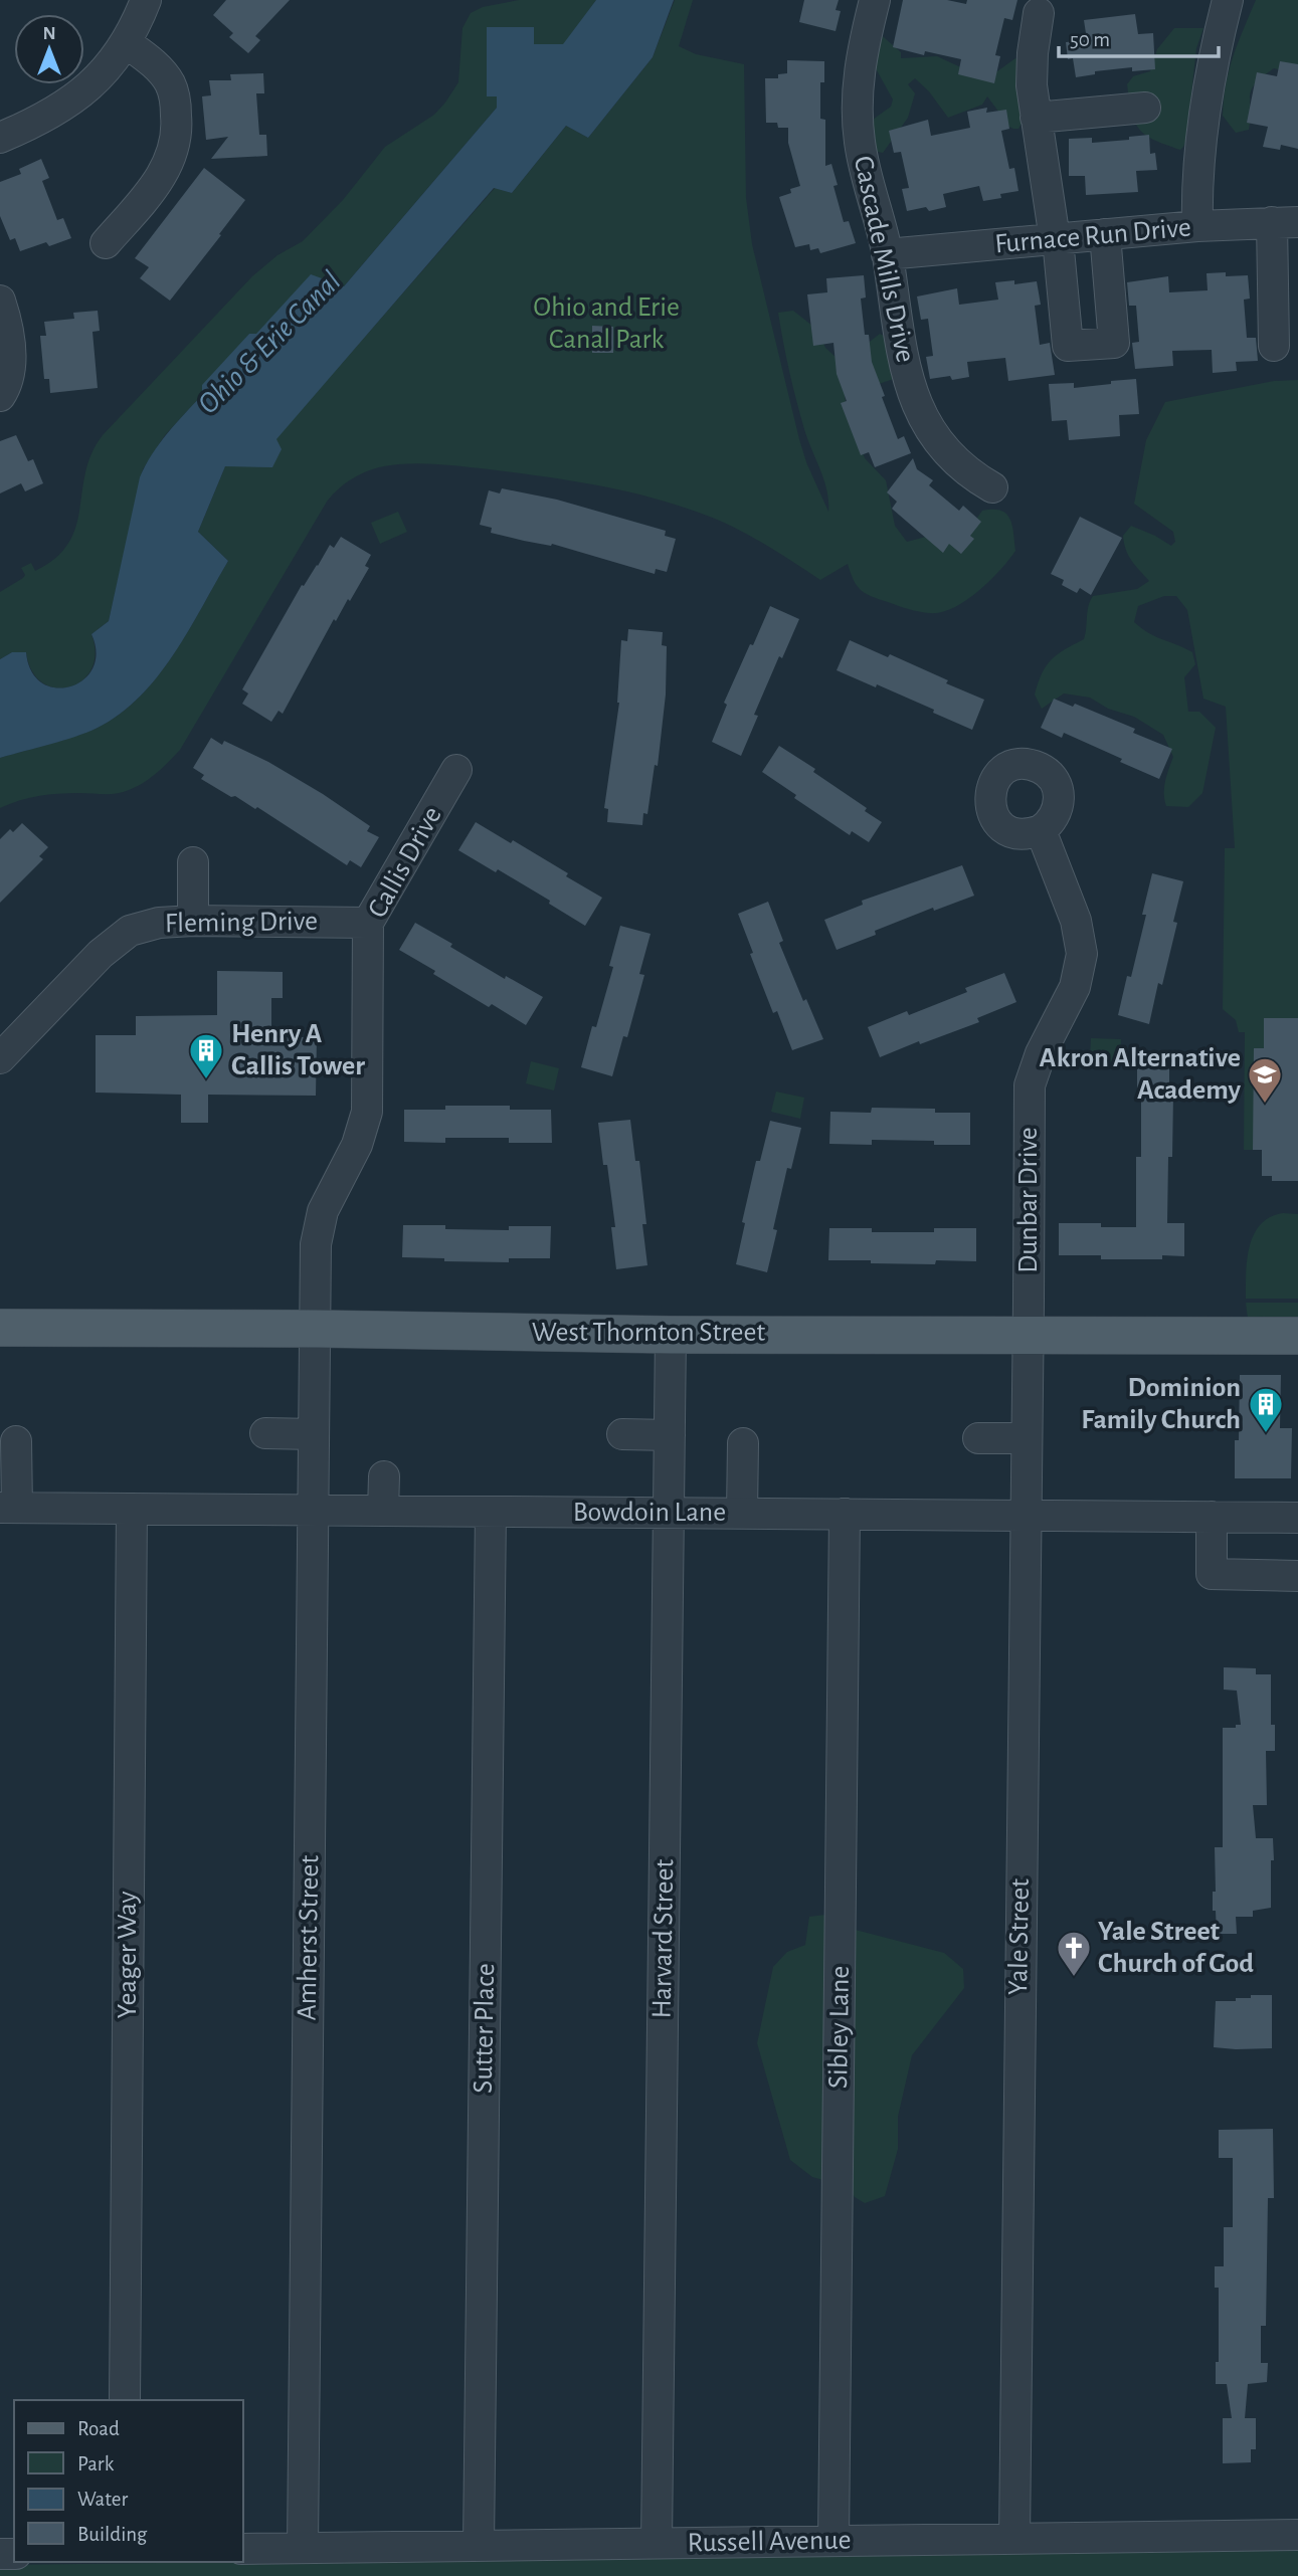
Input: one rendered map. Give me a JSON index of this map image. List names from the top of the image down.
{
  "streets": {
    "main road": ["West Thornton Street"],
    "street": [
      "Furnace Run Drive",
      "Cascade Mills Drive",
      "Callis Drive",
      "Fleming Drive",
      "Dunbar Drive",
      "Bowdoin Lane",
      "Yale Street",
      "Amherst Street",
      "Harvard Street",
      "Yeager Way",
      "Sibley Lane",
      "Sutter Place",
      "Russell Avenue"
    ]
  },
  "crossings": [
    ["Furnace Run Drive", "Cascade Mills Drive"],
    ["Callis Drive", "Fleming Drive"],
    ["Callis Drive", "West Thornton Street"],
    ["Callis Drive", "Amherst Street"],
    ["Dunbar Drive", "West Thornton Street"],
    ["Dunbar Drive", "Yale Street"],
    ["West Thornton Street", "Yale Street"],
    ["West Thornton Street", "Amherst Street"],
    ["West Thornton Street", "Harvard Street"],
    ["Bowdoin Lane", "Yale Street"],
    ["Bowdoin Lane", "Amherst Street"],
    ["Bowdoin Lane", "Harvard Street"],
    ["Bowdoin Lane", "Yeager Way"],
    ["Bowdoin Lane", "Sibley Lane"],
    ["Bowdoin Lane", "Sutter Place"],
    ["Yale Street", "Russell Avenue"],
    ["Amherst Street", "Russell Avenue"],
    ["Harvard Street", "Russell Avenue"],
    ["Sibley Lane", "Russell Avenue"],
    ["Sutter Place", "Russell Avenue"]
  ],
  "water": ["Ohio & Erie Canal"],
  "parks": ["Ohio and Erie Canal Park"],
  "places": {
    "building": ["Henry A Callis Tower", "Dominion Family Church"],
    "school or university": ["Akron Alternative Academy"],
    "church": ["Yale Street Church of God"]
  },
  "legend": [
    "Road",
    "Park",
    "Water",
    "Building"
  ],
  "scale_bar": "50 m",
  "north": "top"
}
